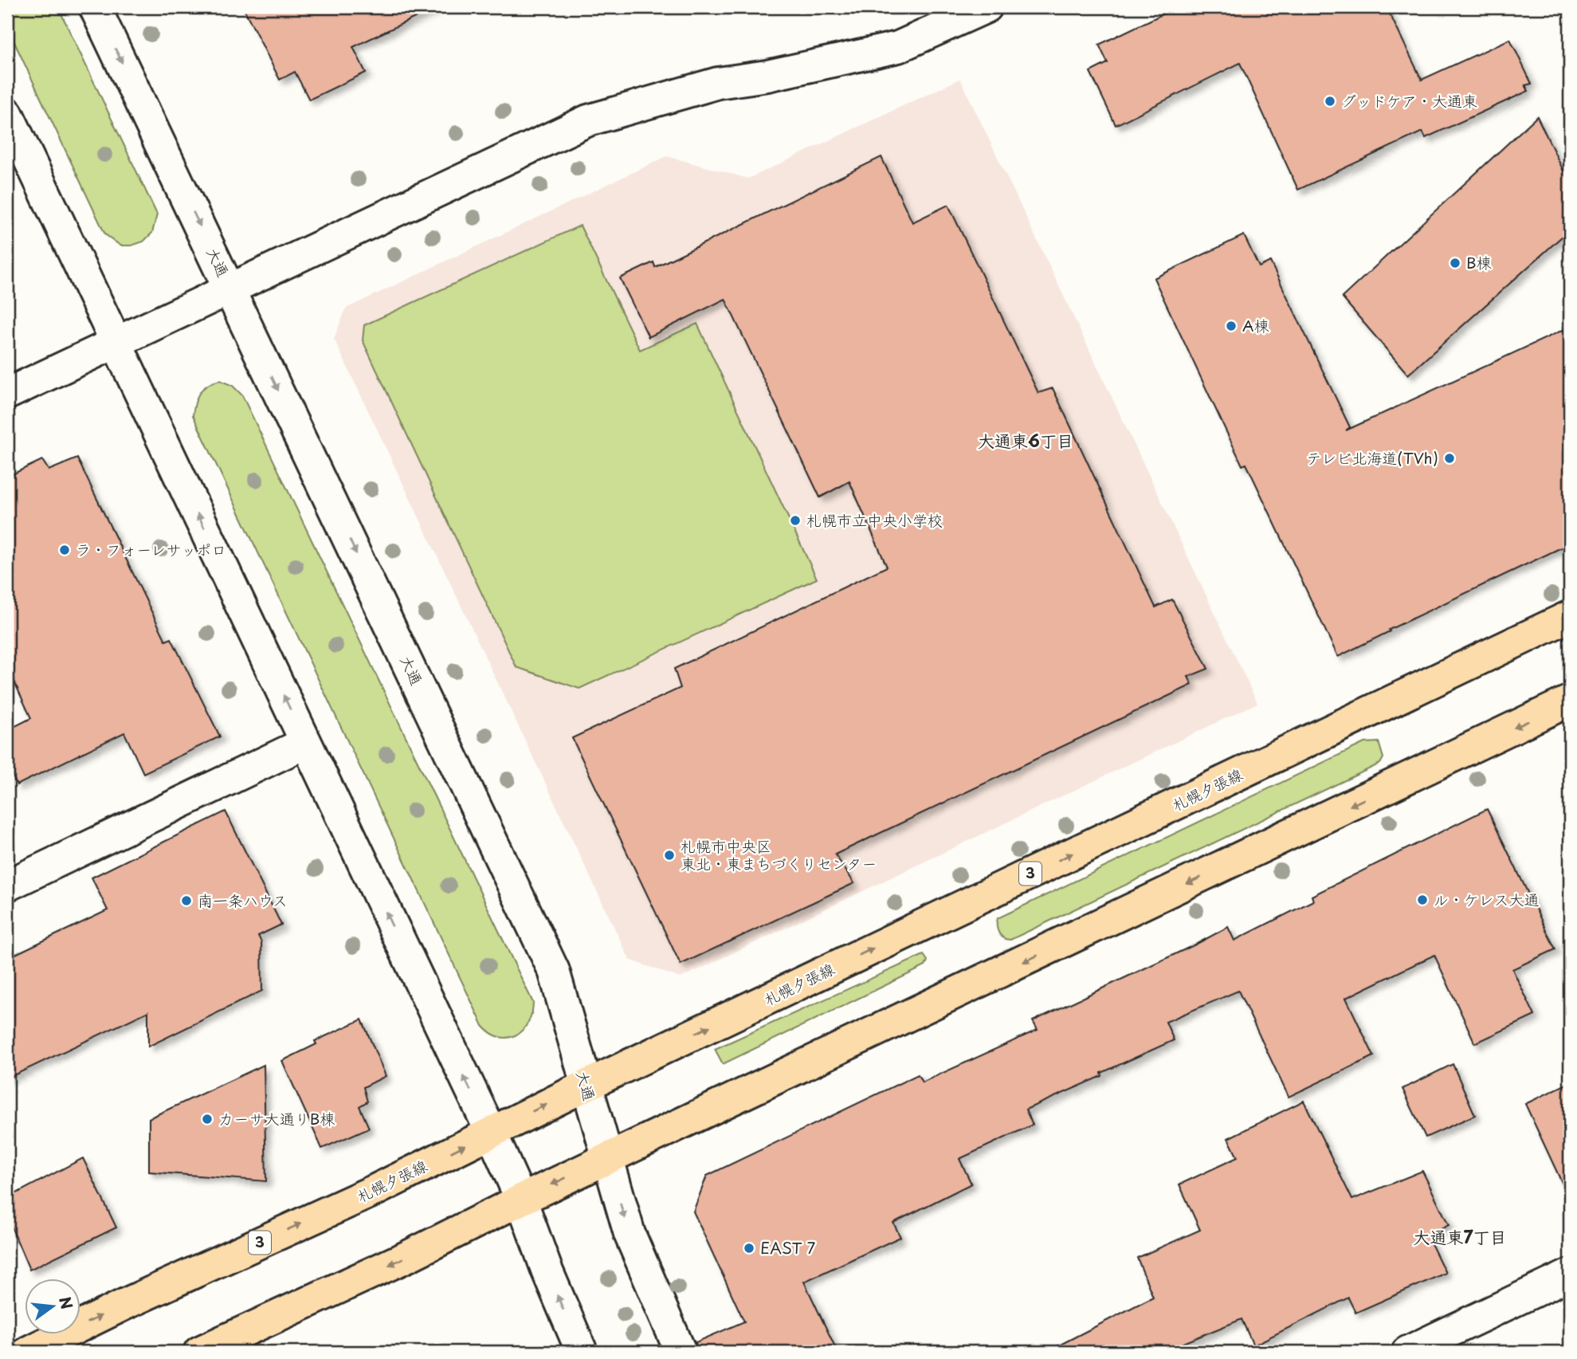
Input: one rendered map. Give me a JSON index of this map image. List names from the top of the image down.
{
  "streets": {
    "main road": ["札幌夕張線", "3"],
    "street": ["大通"]
  },
  "crossings": [
    ["大通", "札幌夕張線"]
  ],
  "districts": ["大通東6丁目", "大通東7丁目"],
  "places": [
    "グッドケア・大通東",
    "B棟",
    "A棟",
    "テレビ北海道(TVh)",
    "札幌市立中央小学校",
    "ラ・フォーレサッポロ",
    "札幌市中央区 東北・東まちづくりセンター",
    "ル・ケレス大通",
    "南一条ハウス",
    "カーサ大通りB棟",
    "EAST 7"
  ],
  "north": "right"
}
